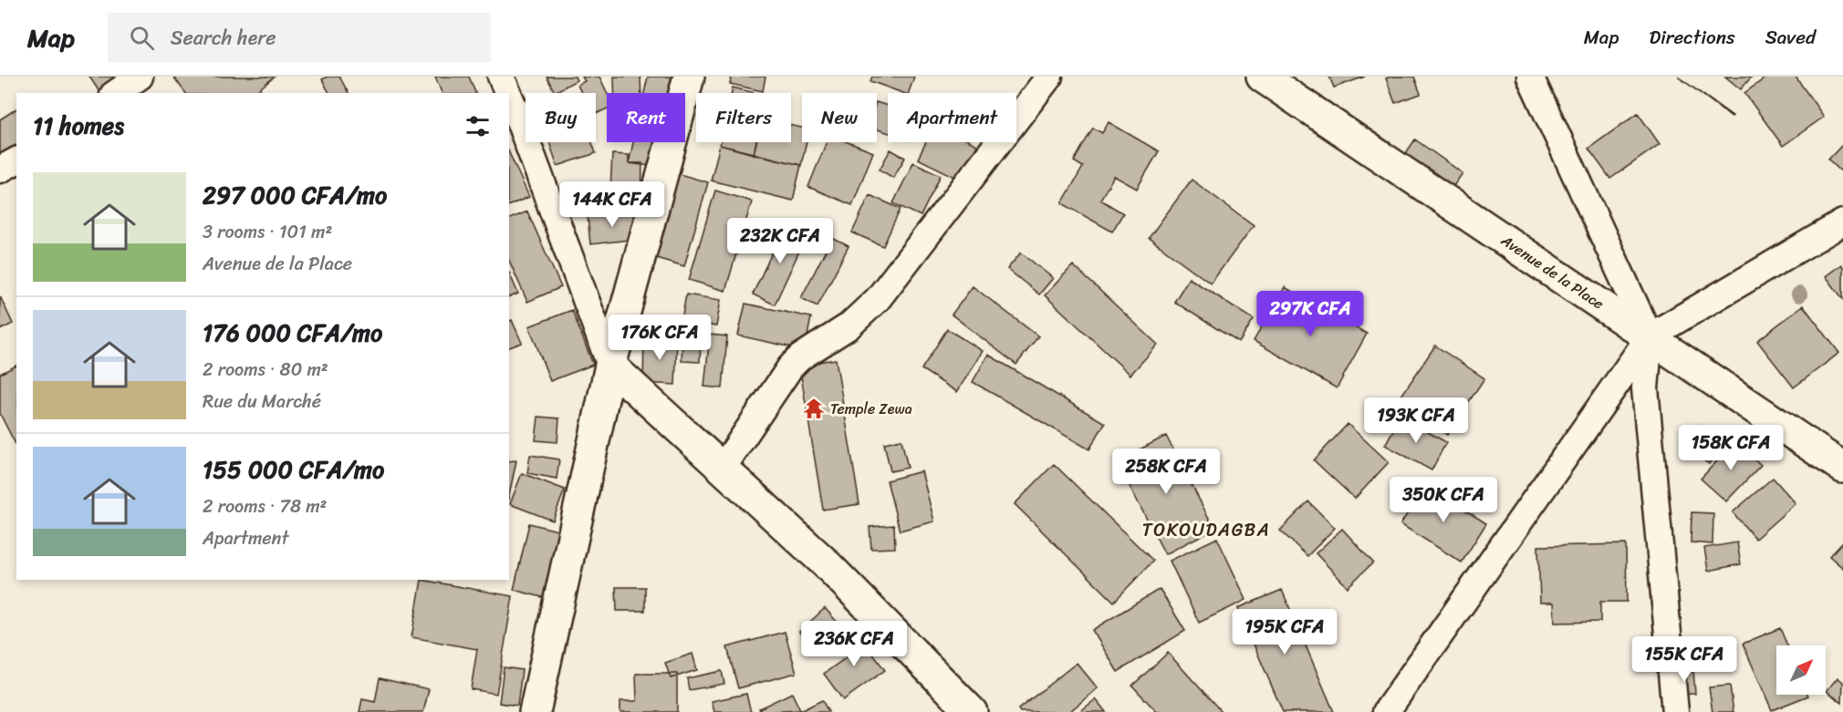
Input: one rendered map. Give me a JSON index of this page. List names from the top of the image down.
{
  "streets": {
    "street": ["Avenue de la Place"]
  },
  "districts": ["TOKOUDAGBA"],
  "places": {
    "temple": ["Temple Zewa"]
  },
  "north": "top right",
  "page": {
    "header": "Map",
    "search": "Search here",
    "nav": ["Map", "Directions", "Saved"],
    "chip": [
      "Buy",
      "Rent",
      "Filters",
      "New",
      "Apartment"
    ],
    "heading": "11 homes",
    "list": [
      {
        "name": "297 000 CFA/mo",
        "note": "3 rooms · 101 m² · Avenue de la Place"
      },
      {
        "name": "176 000 CFA/mo",
        "note": "2 rooms · 80 m² · Rue du Marché"
      },
      {
        "name": "155 000 CFA/mo",
        "note": "2 rooms · 78 m² · Apartment"
      }
    ],
    "price": [
      "144K CFA",
      "232K CFA",
      "297K CFA",
      "176K CFA",
      "193K CFA",
      "158K CFA",
      "258K CFA",
      "350K CFA",
      "195K CFA",
      "236K CFA",
      "155K CFA"
    ]
  }
}
